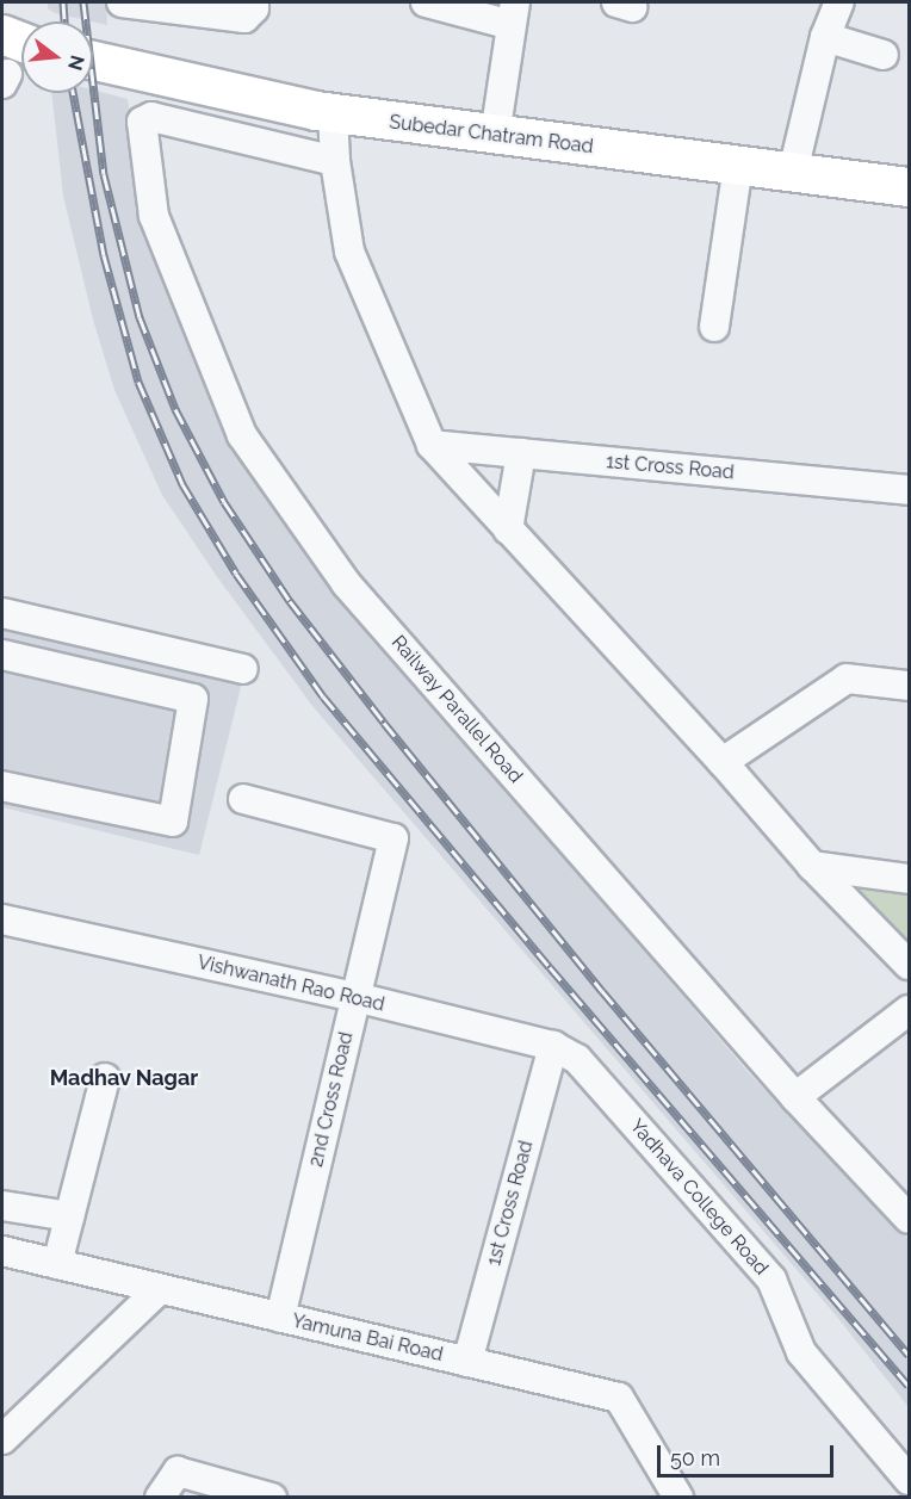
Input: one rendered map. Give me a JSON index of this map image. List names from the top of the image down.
{
  "streets": {
    "main road": ["Subedar Chatram Road"],
    "street": [
      "1st Cross Road",
      "Railway Parallel Road",
      "Vishwanath Rao Road",
      "2nd Cross Road",
      "Yadhava College Road",
      "Yamuna Bai Road"
    ]
  },
  "crossings": [
    ["1st Cross Road", "Vishwanath Rao Road"],
    ["1st Cross Road", "Yadhava College Road"],
    ["1st Cross Road", "Yamuna Bai Road"],
    ["Vishwanath Rao Road", "2nd Cross Road"],
    ["Vishwanath Rao Road", "Yadhava College Road"],
    ["2nd Cross Road", "Yamuna Bai Road"]
  ],
  "districts": ["Madhav Nagar"],
  "scale_bar": "50 m",
  "north": "right"
}
